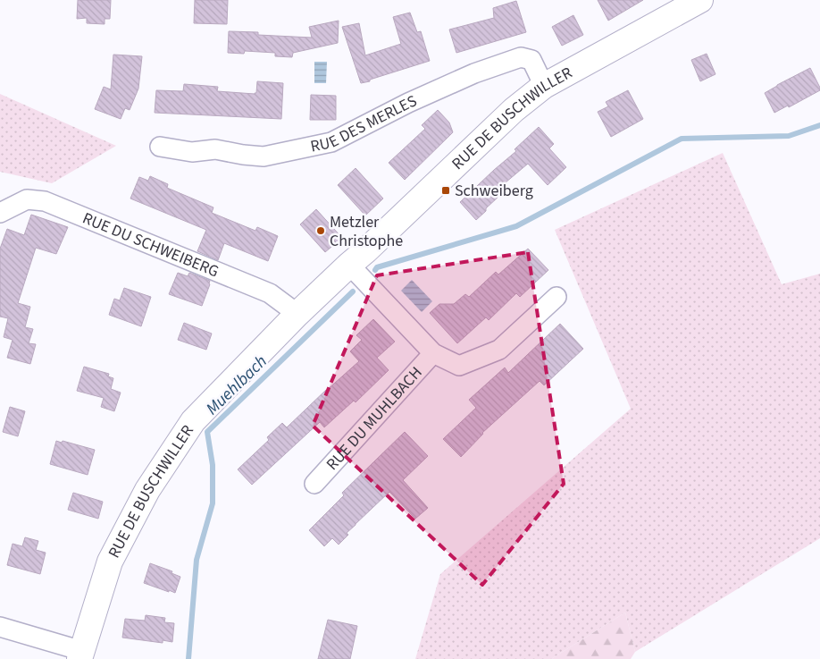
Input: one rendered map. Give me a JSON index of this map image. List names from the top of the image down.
{
  "streets": {
    "street": [
      "RUE DE BUSCHWILLER",
      "RUE DES MERLES",
      "RUE DU SCHWEIBERG",
      "RUE DU MUHLBACH"
    ]
  },
  "crossings": [
    ["RUE DE BUSCHWILLER", "RUE DES MERLES"],
    ["RUE DE BUSCHWILLER", "RUE DU SCHWEIBERG"],
    ["RUE DE BUSCHWILLER", "RUE DU MUHLBACH"]
  ],
  "water": ["Muehlbach"],
  "places": {
    "transit": ["Schweiberg"],
    "other": ["Metzler Christophe"]
  }
}
